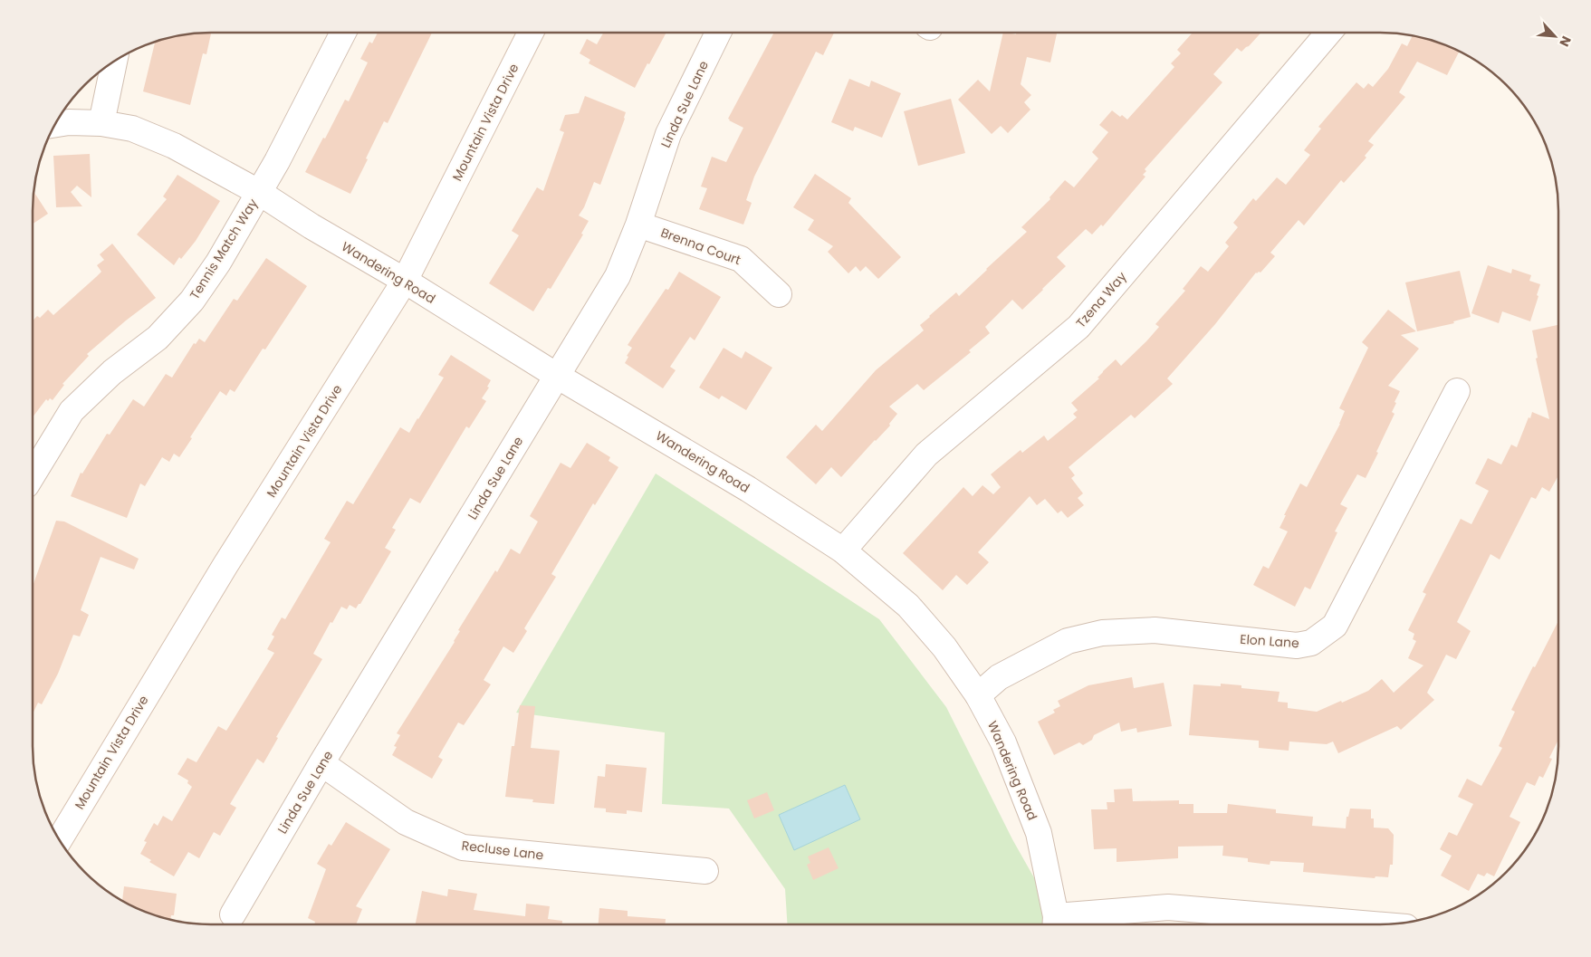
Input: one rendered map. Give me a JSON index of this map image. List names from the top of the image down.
{
  "streets": {
    "street": [
      "Linda Sue Lane",
      "Mountain Vista Drive",
      "Brenna Court",
      "Tennis Match Way",
      "Wandering Road",
      "Tzena Way",
      "Elon Lane",
      "Recluse Lane"
    ]
  },
  "crossings": [
    ["Linda Sue Lane", "Brenna Court"],
    ["Linda Sue Lane", "Wandering Road"],
    ["Linda Sue Lane", "Recluse Lane"],
    ["Mountain Vista Drive", "Wandering Road"],
    ["Tennis Match Way", "Wandering Road"],
    ["Wandering Road", "Tzena Way"],
    ["Wandering Road", "Elon Lane"]
  ],
  "north": "bottom right"
}
